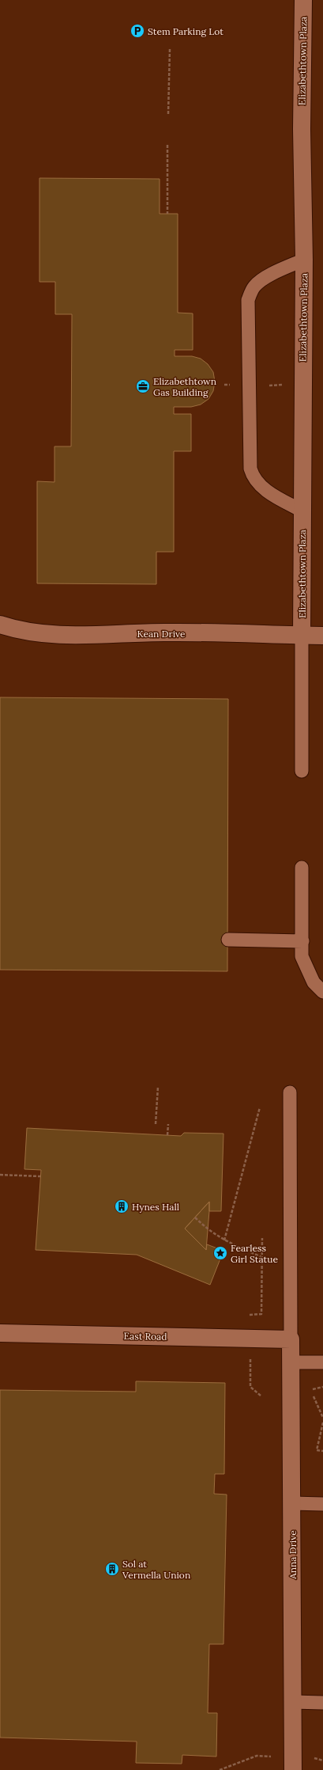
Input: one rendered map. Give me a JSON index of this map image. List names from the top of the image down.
{
  "streets": {
    "street": [
      "Elizabethtown Plaza",
      "Kean Drive",
      "East Road",
      "Anna Drive"
    ]
  },
  "crossings": [
    ["Elizabethtown Plaza", "Kean Drive"],
    ["East Road", "Anna Drive"]
  ],
  "places": {
    "parking": ["Stem Parking Lot"],
    "office": ["Elizabethtown Gas Building"],
    "building": ["Hynes Hall", "Sol at Vermella Union"],
    "place": ["Fearless Girl Statue"]
  }
}
